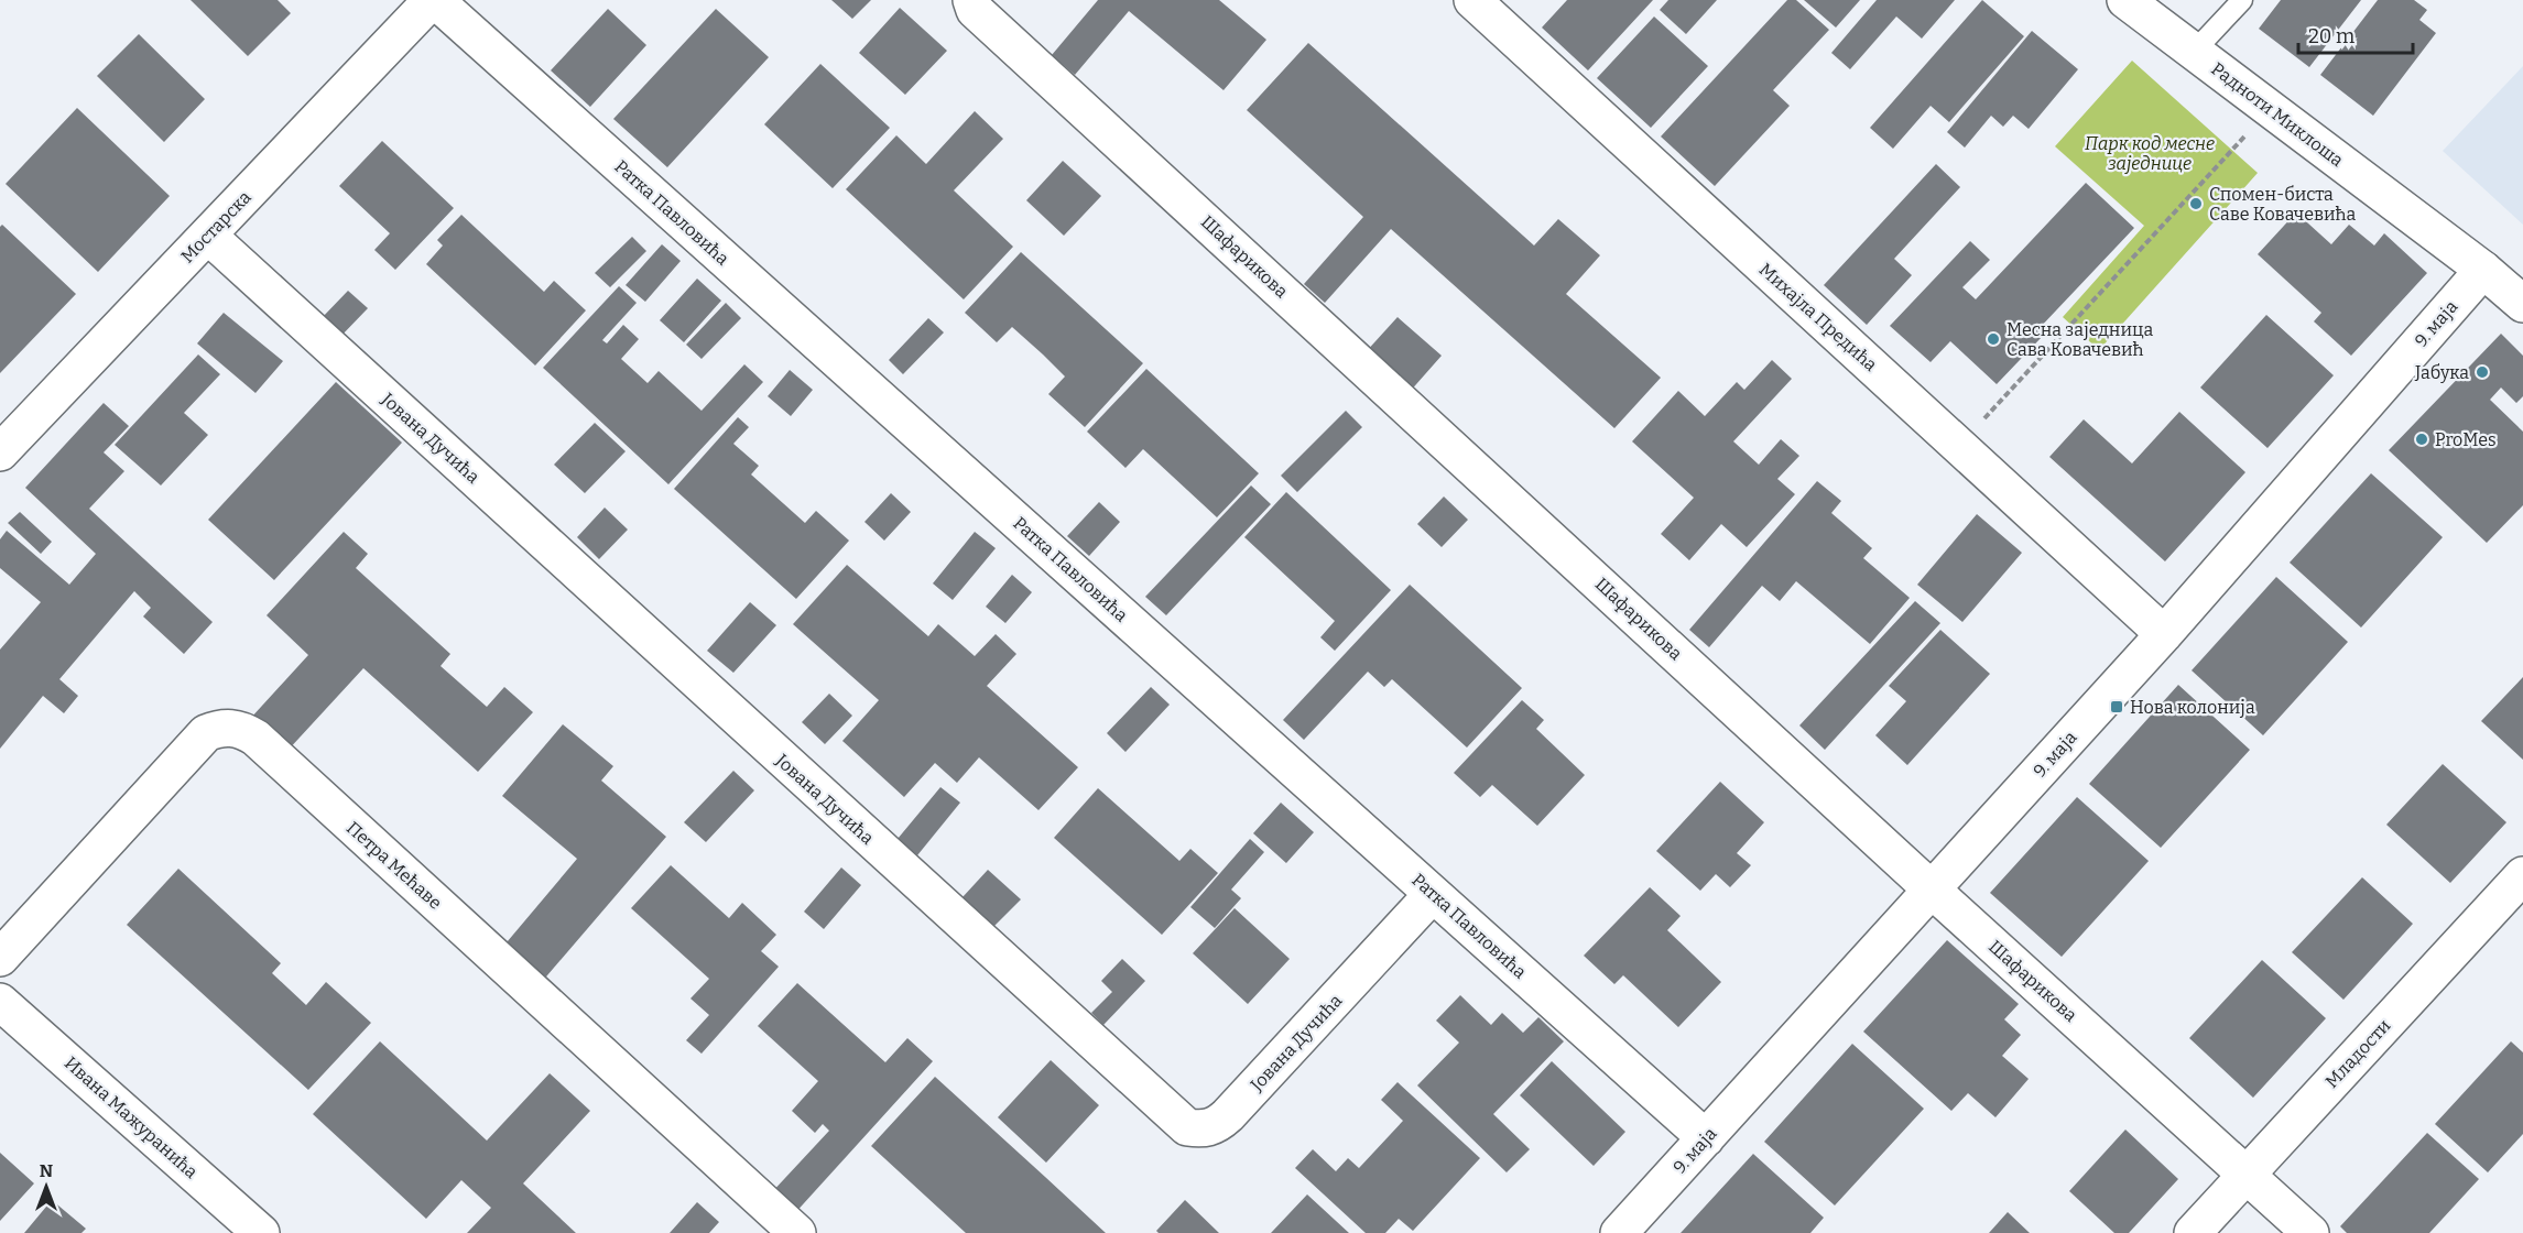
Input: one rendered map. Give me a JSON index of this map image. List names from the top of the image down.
{
  "streets": {
    "street": [
      "Радноти Миклоша",
      "Ратка Павловића",
      "Мостарска",
      "Шафарикова",
      "Михајла Предића",
      "9. маја",
      "Јована Дучића",
      "Петра Мећаве",
      "Младости",
      "Ивана Мажуранића"
    ]
  },
  "crossings": [
    ["Радноти Миклоша", "9. маја"],
    ["Ратка Павловића", "Мостарска"],
    ["Ратка Павловића", "9. маја"],
    ["Ратка Павловића", "Јована Дучића"],
    ["Мостарска", "Јована Дучића"],
    ["Шафарикова", "9. маја"],
    ["Шафарикова", "Младости"],
    ["Михајла Предића", "9. маја"]
  ],
  "parks": ["Парк код месне заједнице"],
  "places": {
    "other": [
      "Спомен-биста Саве Ковачевића",
      "Месна заједница Сава Ковачевић",
      "Јабука",
      "ProMes"
    ],
    "transit": ["Нова колонија"]
  },
  "scale_bar": "20 m",
  "north": "top"
}
